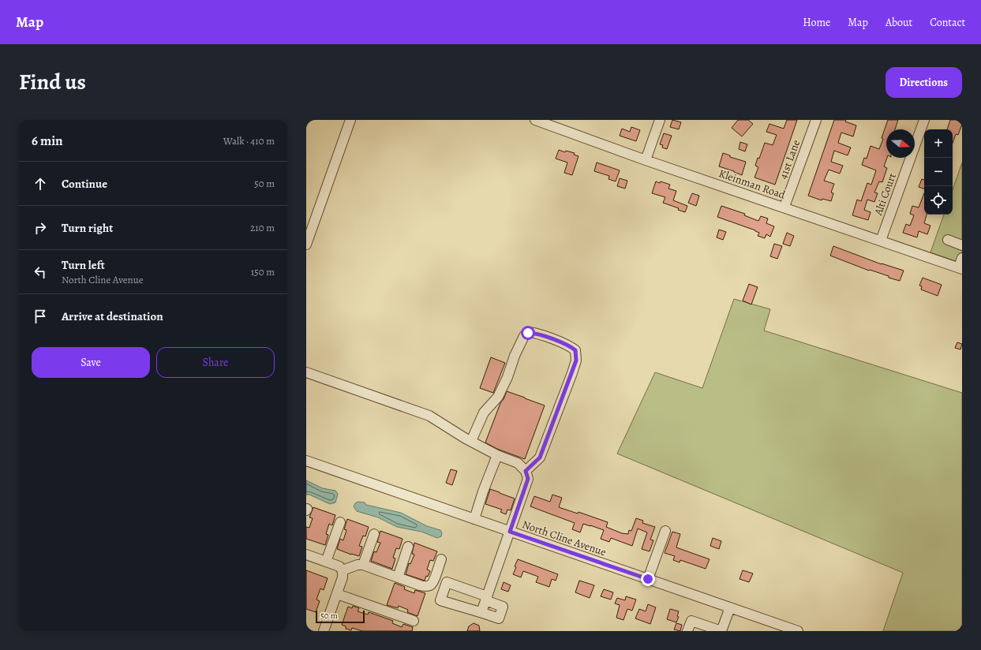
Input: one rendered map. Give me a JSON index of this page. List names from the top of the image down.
{
  "streets": {
    "street": [
      "41st Lane",
      "Kleinman Road",
      "Alti Court",
      "North Cline Avenue"
    ]
  },
  "crossings": [
    ["41st Lane", "Kleinman Road"],
    ["Kleinman Road", "Alti Court"]
  ],
  "scale_bar": "50 m",
  "north": "right",
  "page": {
    "header": "Map",
    "nav": [
      "Home",
      "Map",
      "About",
      "Contact"
    ],
    "title": "Find us",
    "buttons": [
      "Directions",
      ["Save", "Share"]
    ],
    "heading": ["6 min", "Walk · 410 m"],
    "map_buttons": ["+", "−"],
    "list": [
      ["Continue", "50 m"],
      ["Turn right", "210 m"],
      ["Turn left", "North Cline Avenue", "150 m"],
      "Arrive at destination"
    ],
    "scale": "50 m"
  }
}
